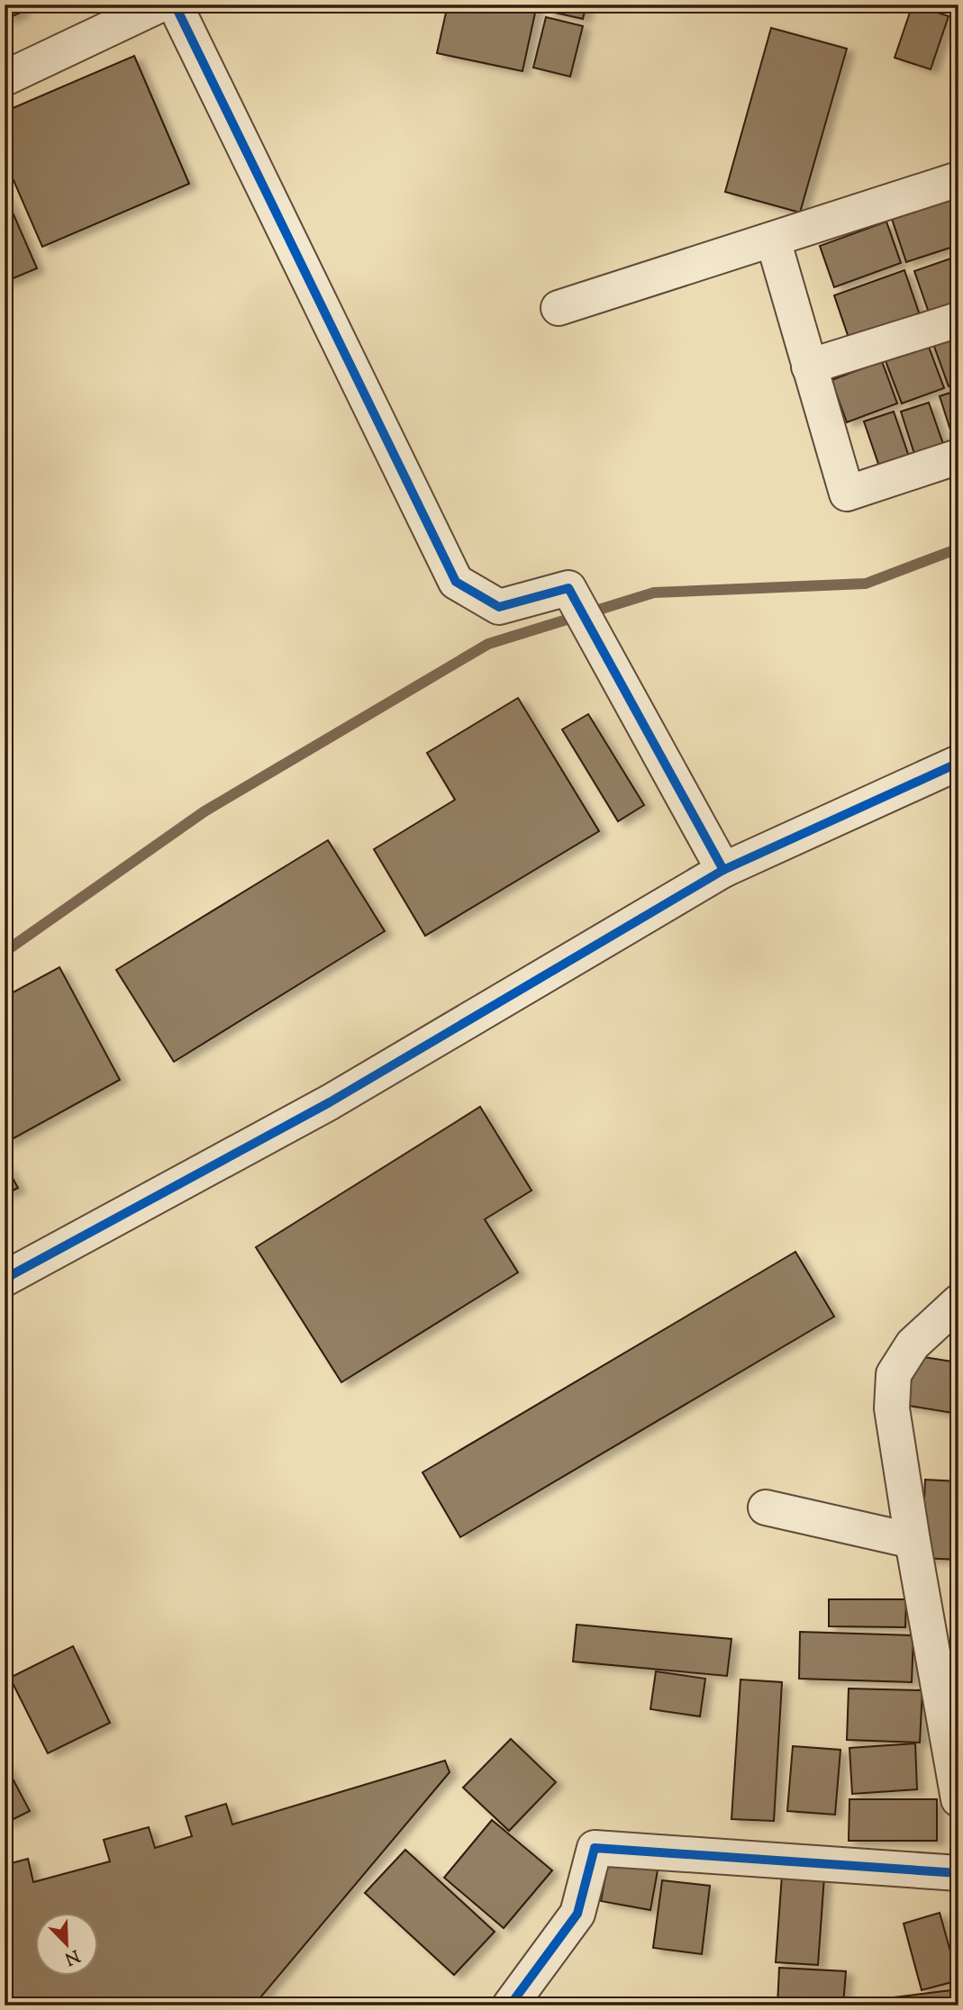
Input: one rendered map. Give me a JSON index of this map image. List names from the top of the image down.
{
  "north": "bottom right"
}
